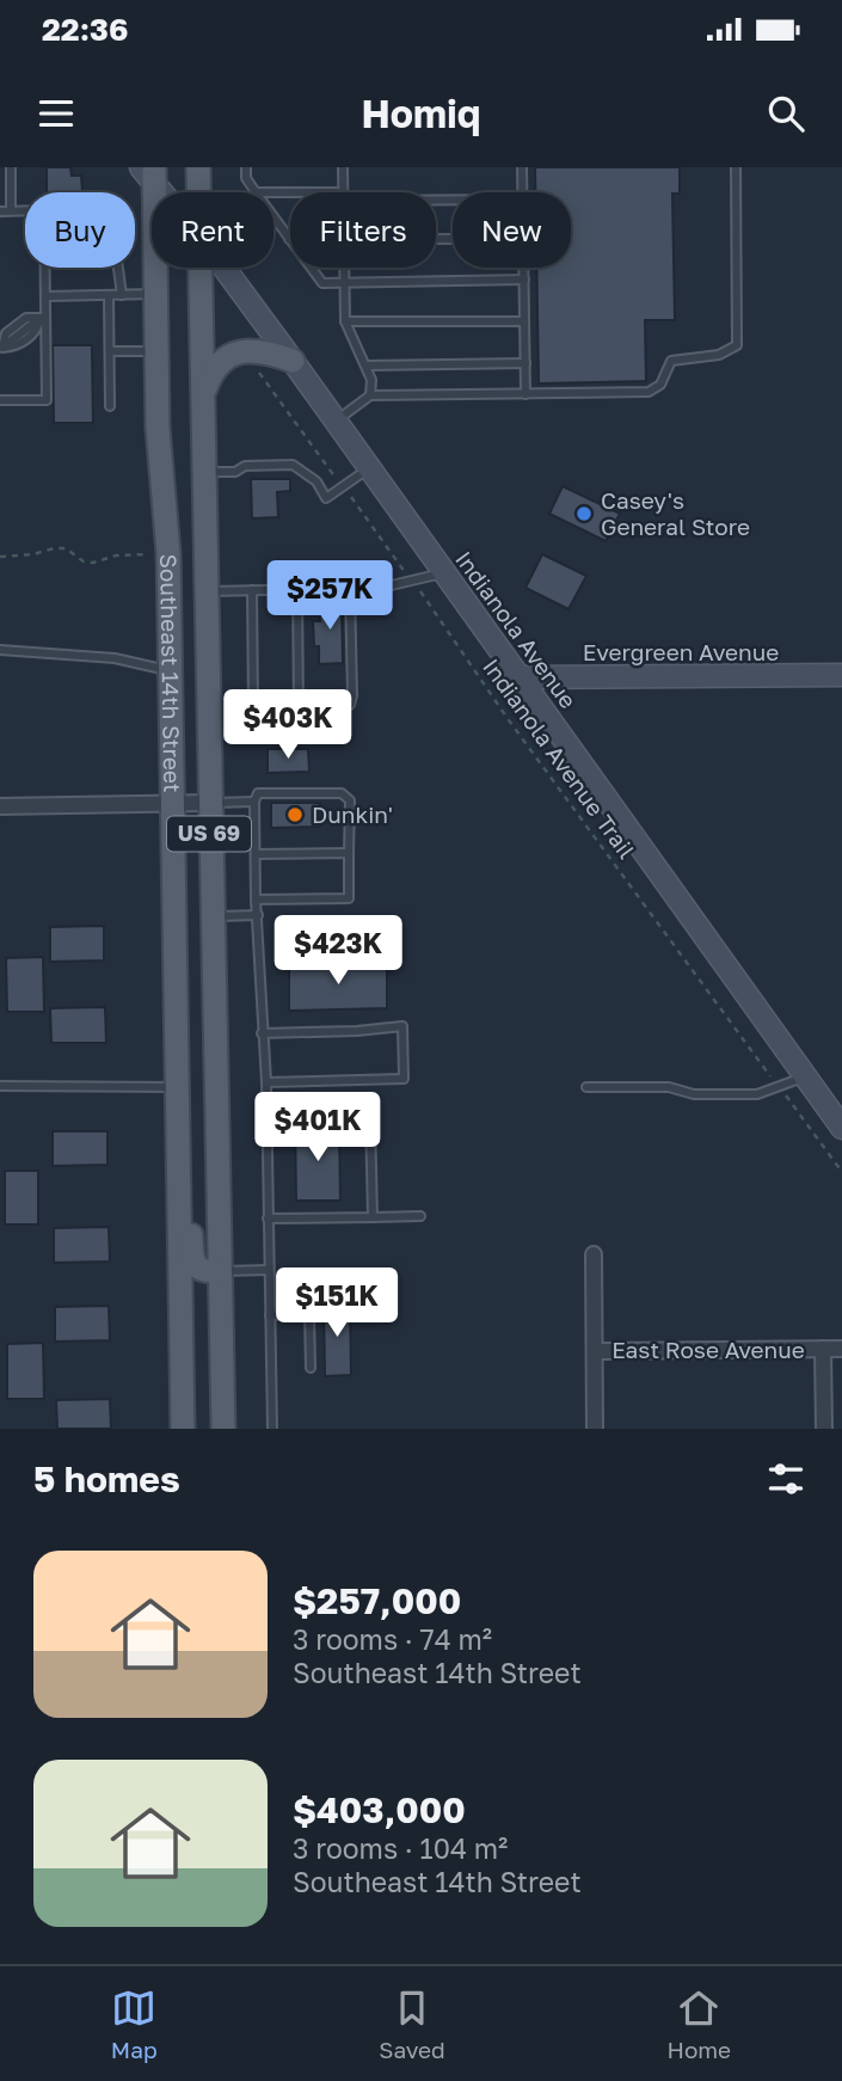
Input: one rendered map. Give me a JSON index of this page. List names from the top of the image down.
{
  "streets": {
    "main road": [
      "Indianola Avenue",
      "Evergreen Avenue",
      "Southeast 14th Street",
      "US 69"
    ],
    "street": ["East Rose Avenue"],
    "path": ["Indianola Avenue Trail"]
  },
  "crossings": [
    ["Indianola Avenue", "Evergreen Avenue"],
    ["Indianola Avenue", "Southeast 14th Street"]
  ],
  "places": ["Casey's General Store", "Dunkin'"],
  "page": {
    "status": "22:36",
    "header": "Homiq",
    "chip": [
      "Buy",
      "Rent",
      "Filters",
      "New"
    ],
    "price": [
      "$257K",
      "$403K",
      "$423K",
      "$401K",
      "$151K"
    ],
    "heading": "5 homes",
    "list": [
      {
        "name": "$257,000",
        "note": "3 rooms · 74 m² · Southeast 14th Street"
      },
      {
        "name": "$403,000",
        "note": "3 rooms · 104 m² · Southeast 14th Street"
      }
    ],
    "tabs": ["Map", "Saved", "Home"]
  }
}
